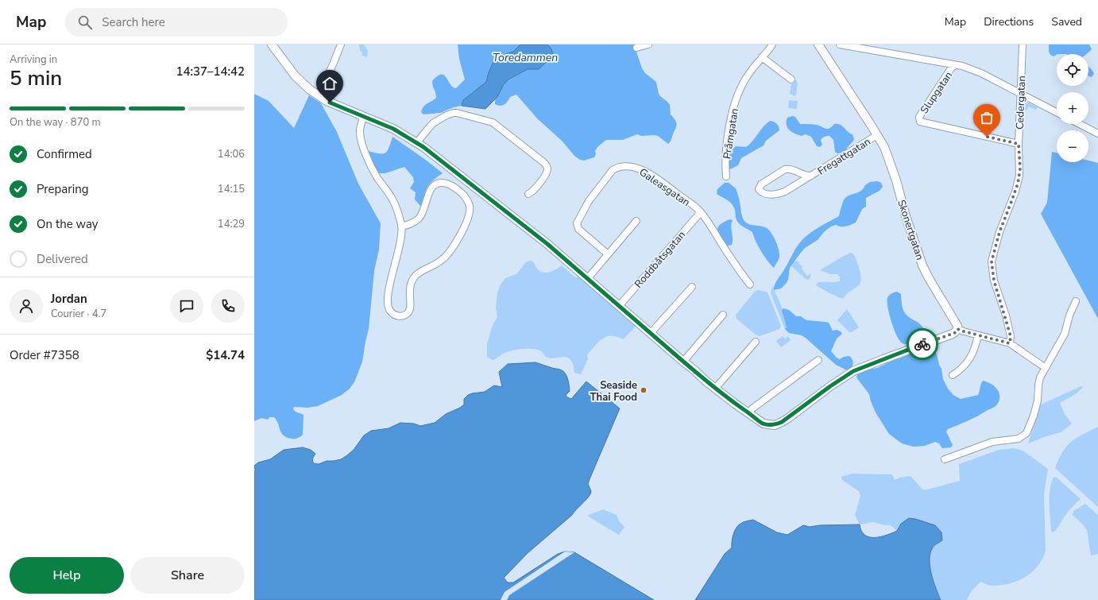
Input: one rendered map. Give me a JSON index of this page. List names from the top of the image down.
{
  "streets": {
    "street": [
      "Slupgatan",
      "Cedergatan",
      "Pråmgatan",
      "Fregattgatan",
      "Galeasgatan",
      "Skonertgatan",
      "Roddbåtsgatan"
    ]
  },
  "crossings": [
    ["Slupgatan", "Cedergatan"],
    ["Fregattgatan", "Skonertgatan"],
    ["Galeasgatan", "Roddbåtsgatan"]
  ],
  "water": ["Toredammen"],
  "places": ["Seaside Thai Food"],
  "page": {
    "header": "Map",
    "search": "Search here",
    "nav": ["Map", "Directions", "Saved"],
    "heading": ["5 min", "Arriving in", "14:37–14:42"],
    "panel": [
      "Jordan",
      "Courier · 4.7",
      "Order #7358",
      "$14.74"
    ],
    "map_buttons": ["+", "−"],
    "bar": "On the way · 870 m",
    "list": [
      ["Confirmed", "14:06"],
      ["Preparing", "14:15"],
      ["On the way", "14:29"],
      "Delivered"
    ],
    "buttons": ["Help", "Share"]
  }
}
